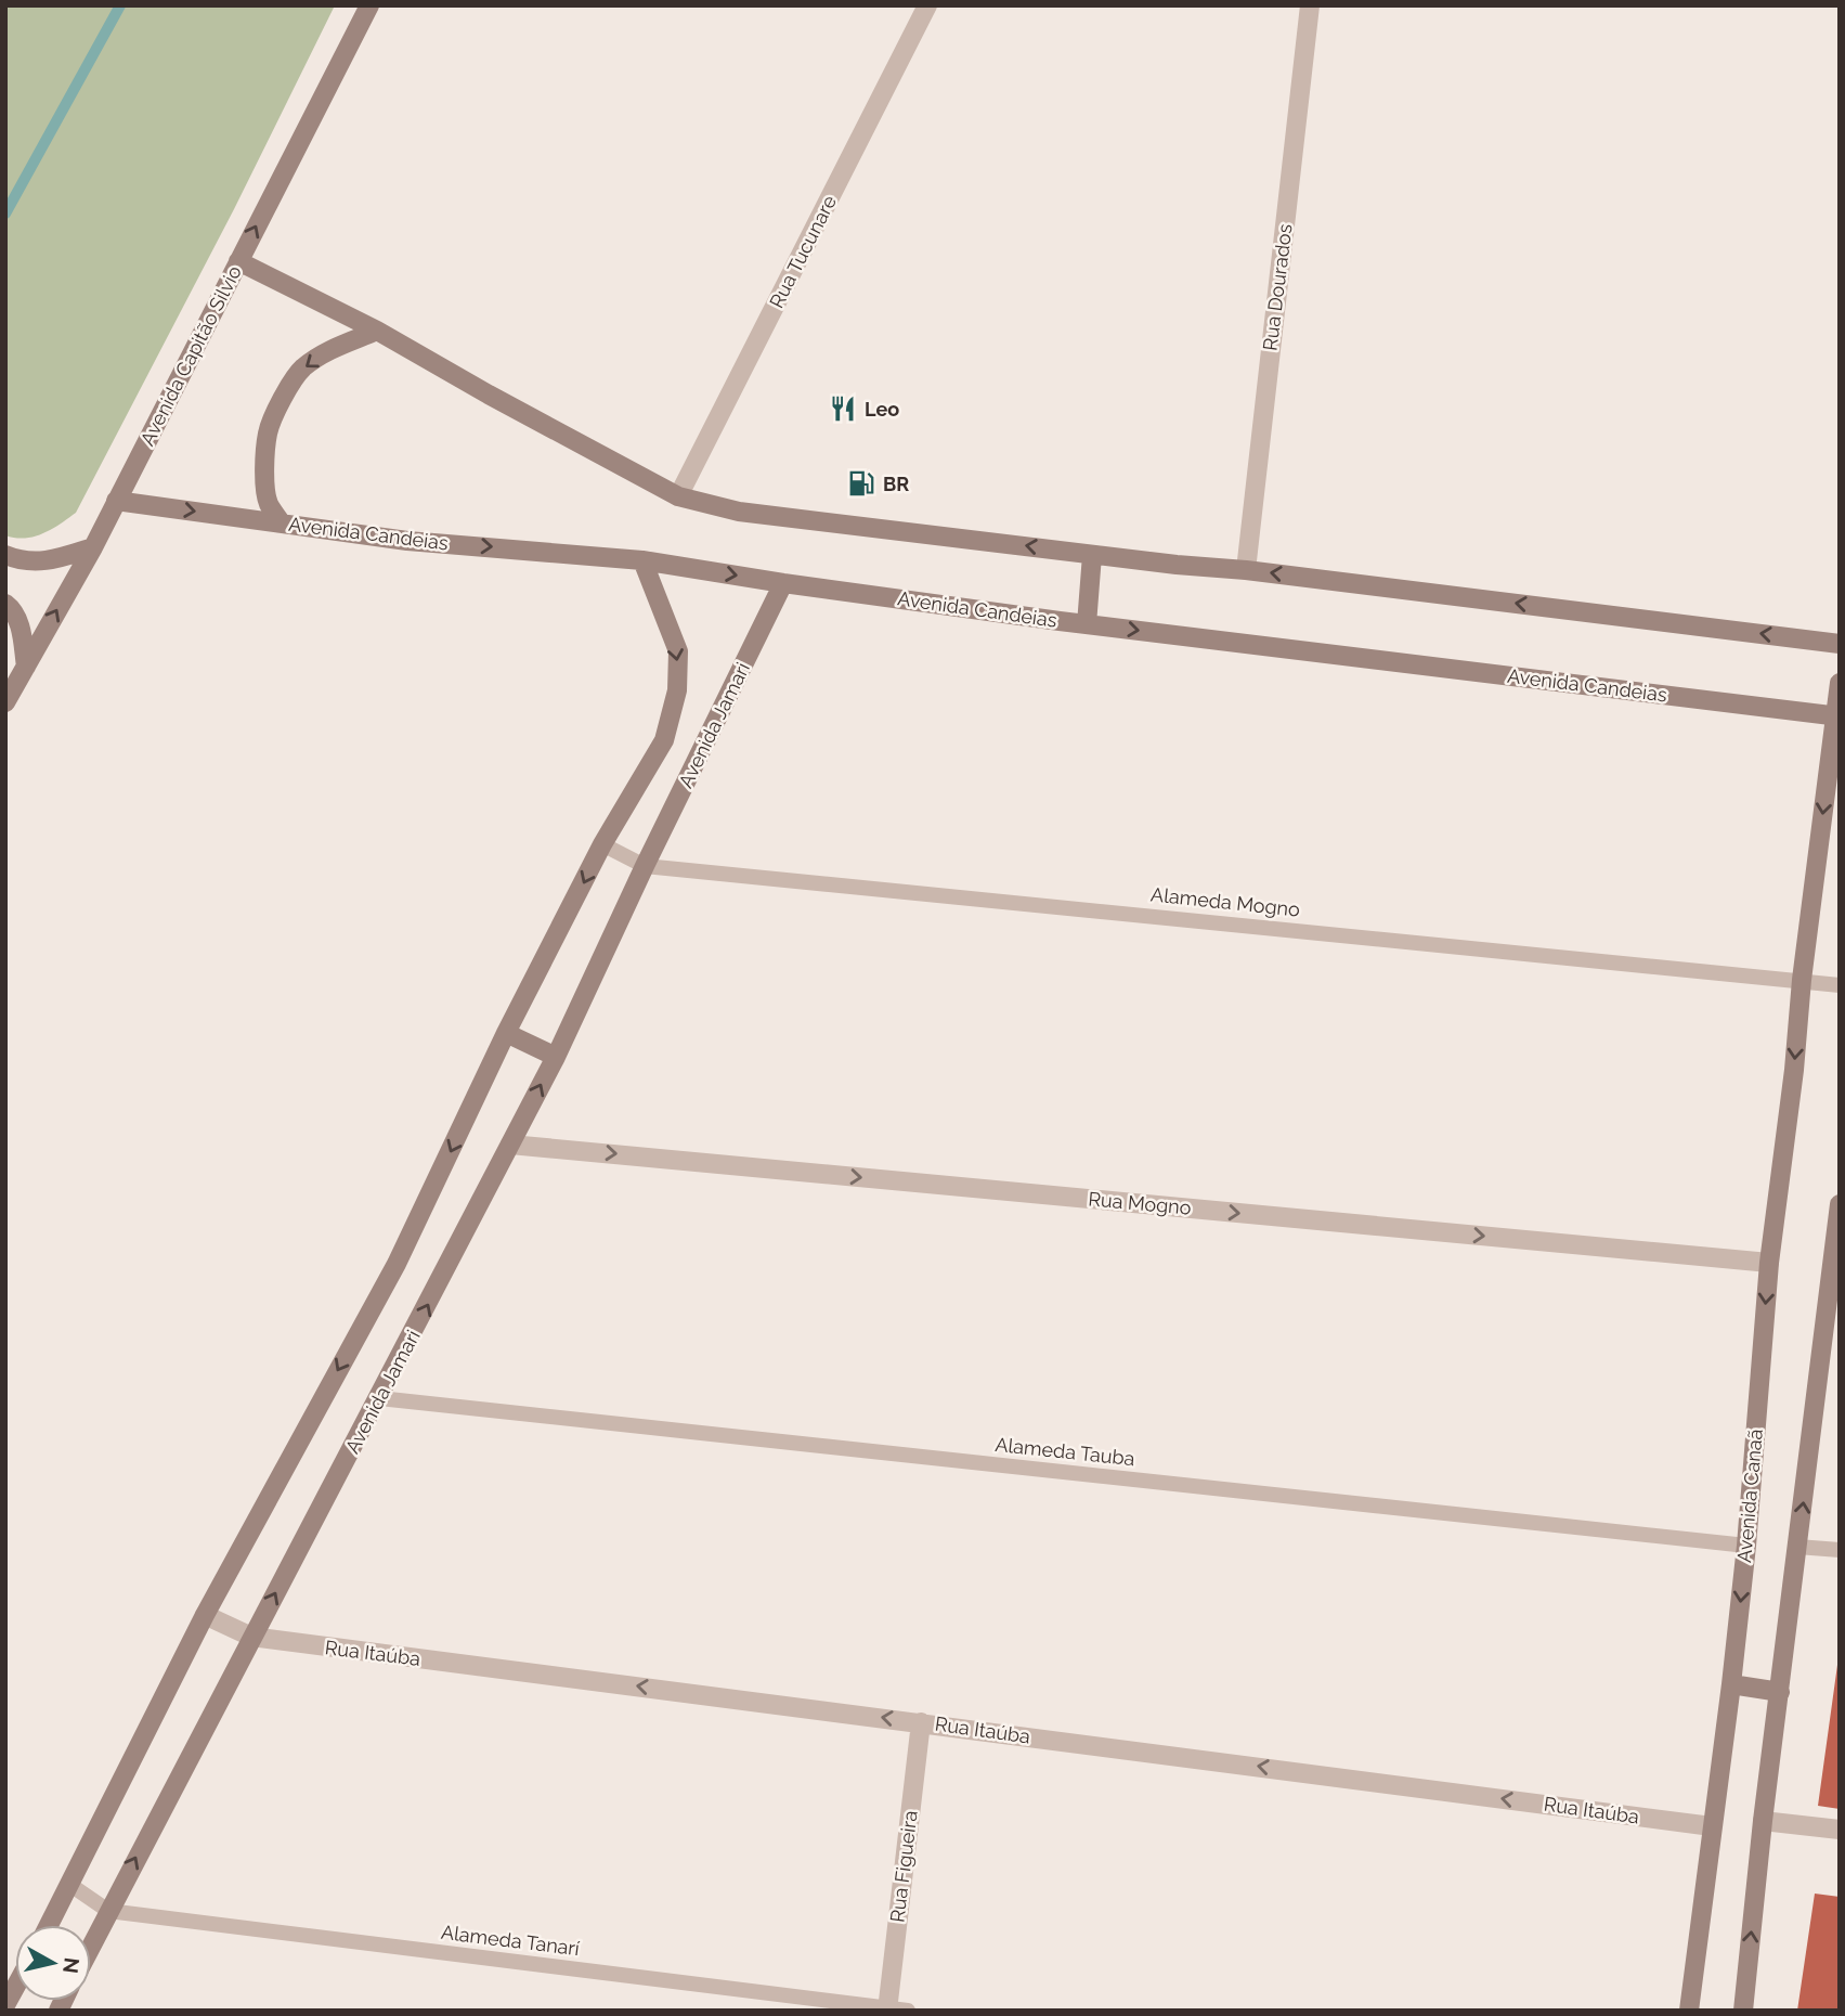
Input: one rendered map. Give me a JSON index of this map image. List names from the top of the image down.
{
  "streets": {
    "main road": [
      "Avenida Capitão Silvio",
      "Avenida Candeias",
      "Avenida Jamari",
      "Avenida Canaã"
    ],
    "street": [
      "Rua Tucunare",
      "Rua Dourados",
      "Rua Mogno",
      "Rua Itaúba",
      "Rua Figueira"
    ],
    "lane": ["Alameda Mogno", "Alameda Tauba", "Alameda Tanarí"]
  },
  "crossings": [
    ["Avenida Capitão Silvio", "Avenida Candeias"],
    ["Avenida Candeias", "Avenida Jamari"],
    ["Avenida Candeias", "Avenida Canaã"],
    ["Avenida Jamari", "Alameda Mogno"],
    ["Avenida Jamari", "Rua Mogno"],
    ["Avenida Jamari", "Alameda Tauba"],
    ["Avenida Jamari", "Rua Itaúba"],
    ["Avenida Jamari", "Alameda Tanarí"],
    ["Alameda Mogno", "Avenida Canaã"],
    ["Rua Mogno", "Avenida Canaã"],
    ["Alameda Tauba", "Avenida Canaã"],
    ["Avenida Canaã", "Rua Itaúba"],
    ["Rua Itaúba", "Rua Figueira"],
    ["Rua Figueira", "Alameda Tanarí"]
  ],
  "one_way": ["Avenida Capitão Silvio", "Rua Mogno", "Rua Itaúba"],
  "places": {
    "restaurant": ["Leo"],
    "fuel station": ["BR"]
  },
  "north": "right"
}
